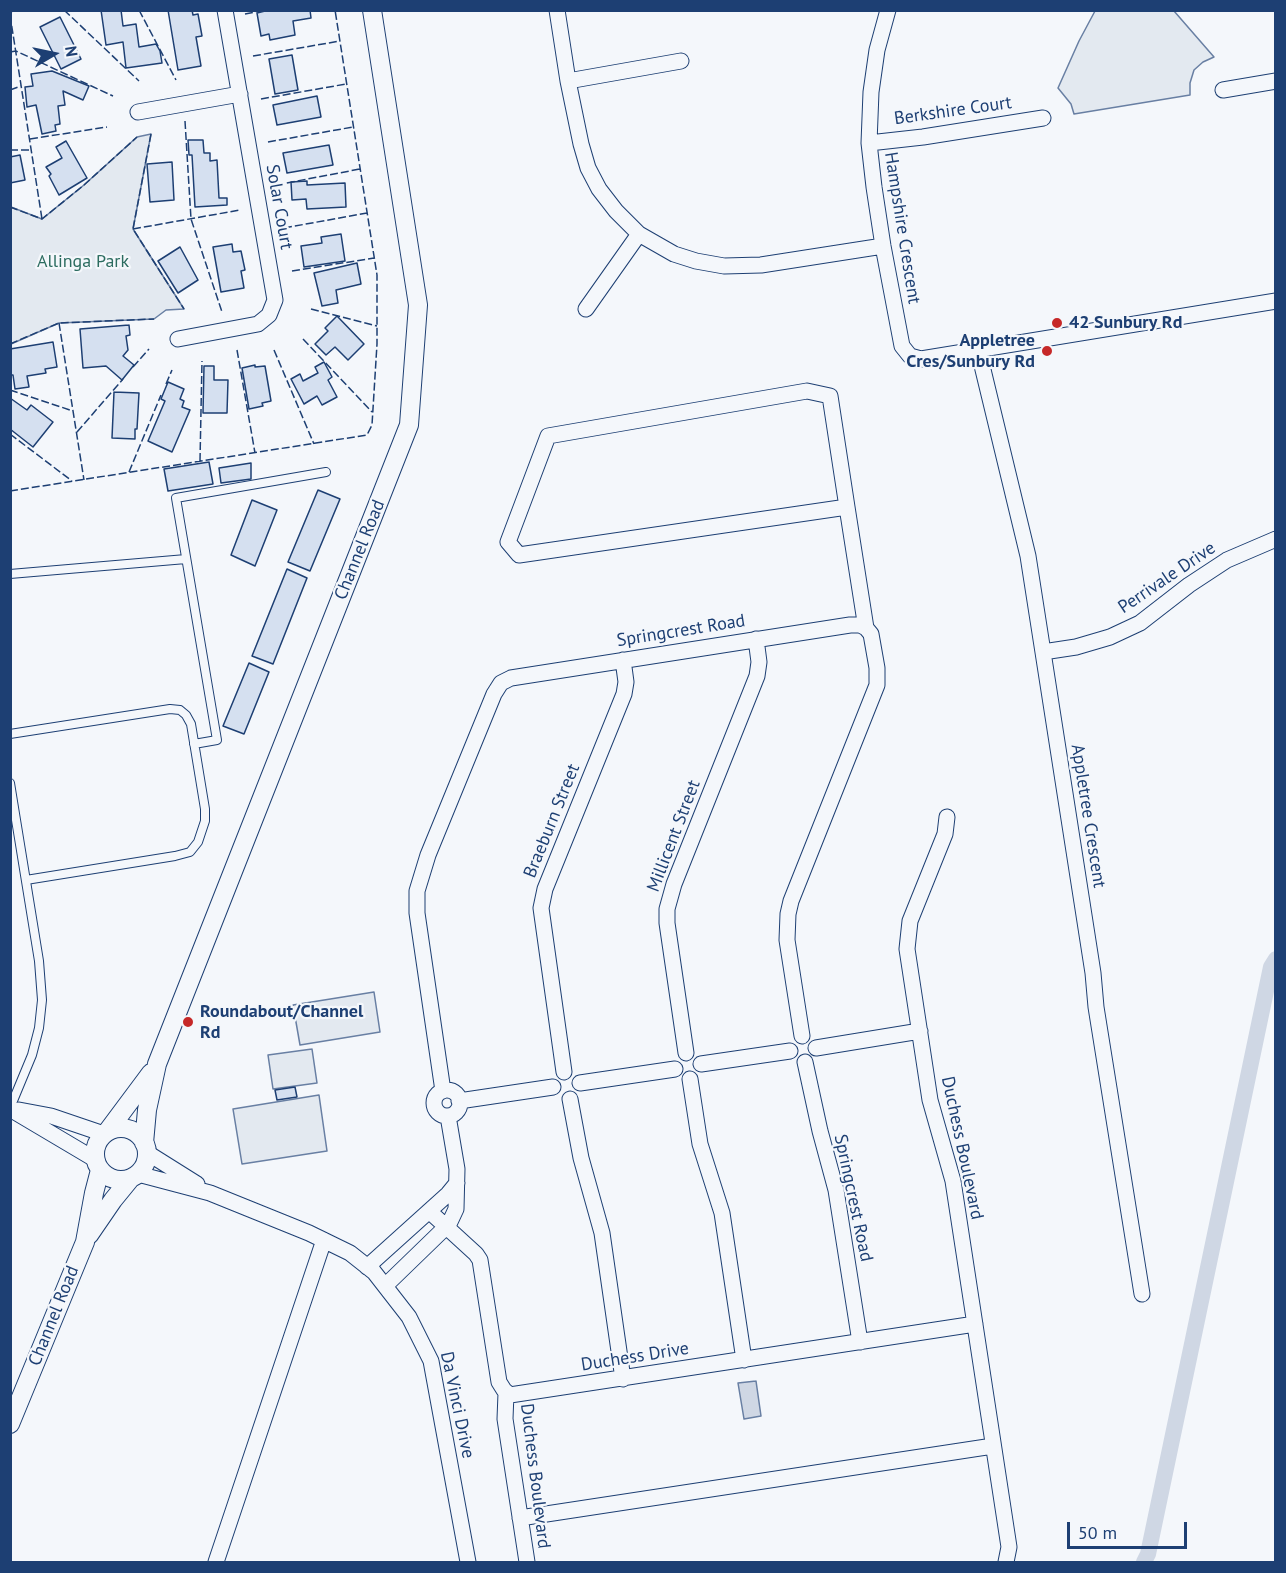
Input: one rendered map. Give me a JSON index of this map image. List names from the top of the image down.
{
  "streets": {
    "street": [
      "Berkshire Court",
      "Solar Court",
      "Hampshire Crescent",
      "Channel Road",
      "Perrivale Drive",
      "Springcrest Road",
      "Appletree Crescent",
      "Braeburn Street",
      "Millicent Street",
      "Duchess Boulevard",
      "Duchess Drive",
      "Da Vinci Drive"
    ]
  },
  "crossings": [
    ["Berkshire Court", "Hampshire Crescent"],
    ["Hampshire Crescent", "Appletree Crescent"],
    ["Channel Road", "Da Vinci Drive"],
    ["Perrivale Drive", "Appletree Crescent"],
    ["Springcrest Road", "Braeburn Street"],
    ["Springcrest Road", "Millicent Street"],
    ["Springcrest Road", "Duchess Drive"],
    ["Duchess Boulevard", "Duchess Drive"]
  ],
  "parks": ["Allinga Park"],
  "places": ["42 Sunbury Rd", "Appletree Cres/Sunbury Rd", "Roundabout/Channel Rd"],
  "scale_bar": "50 m",
  "north": "right"
}
